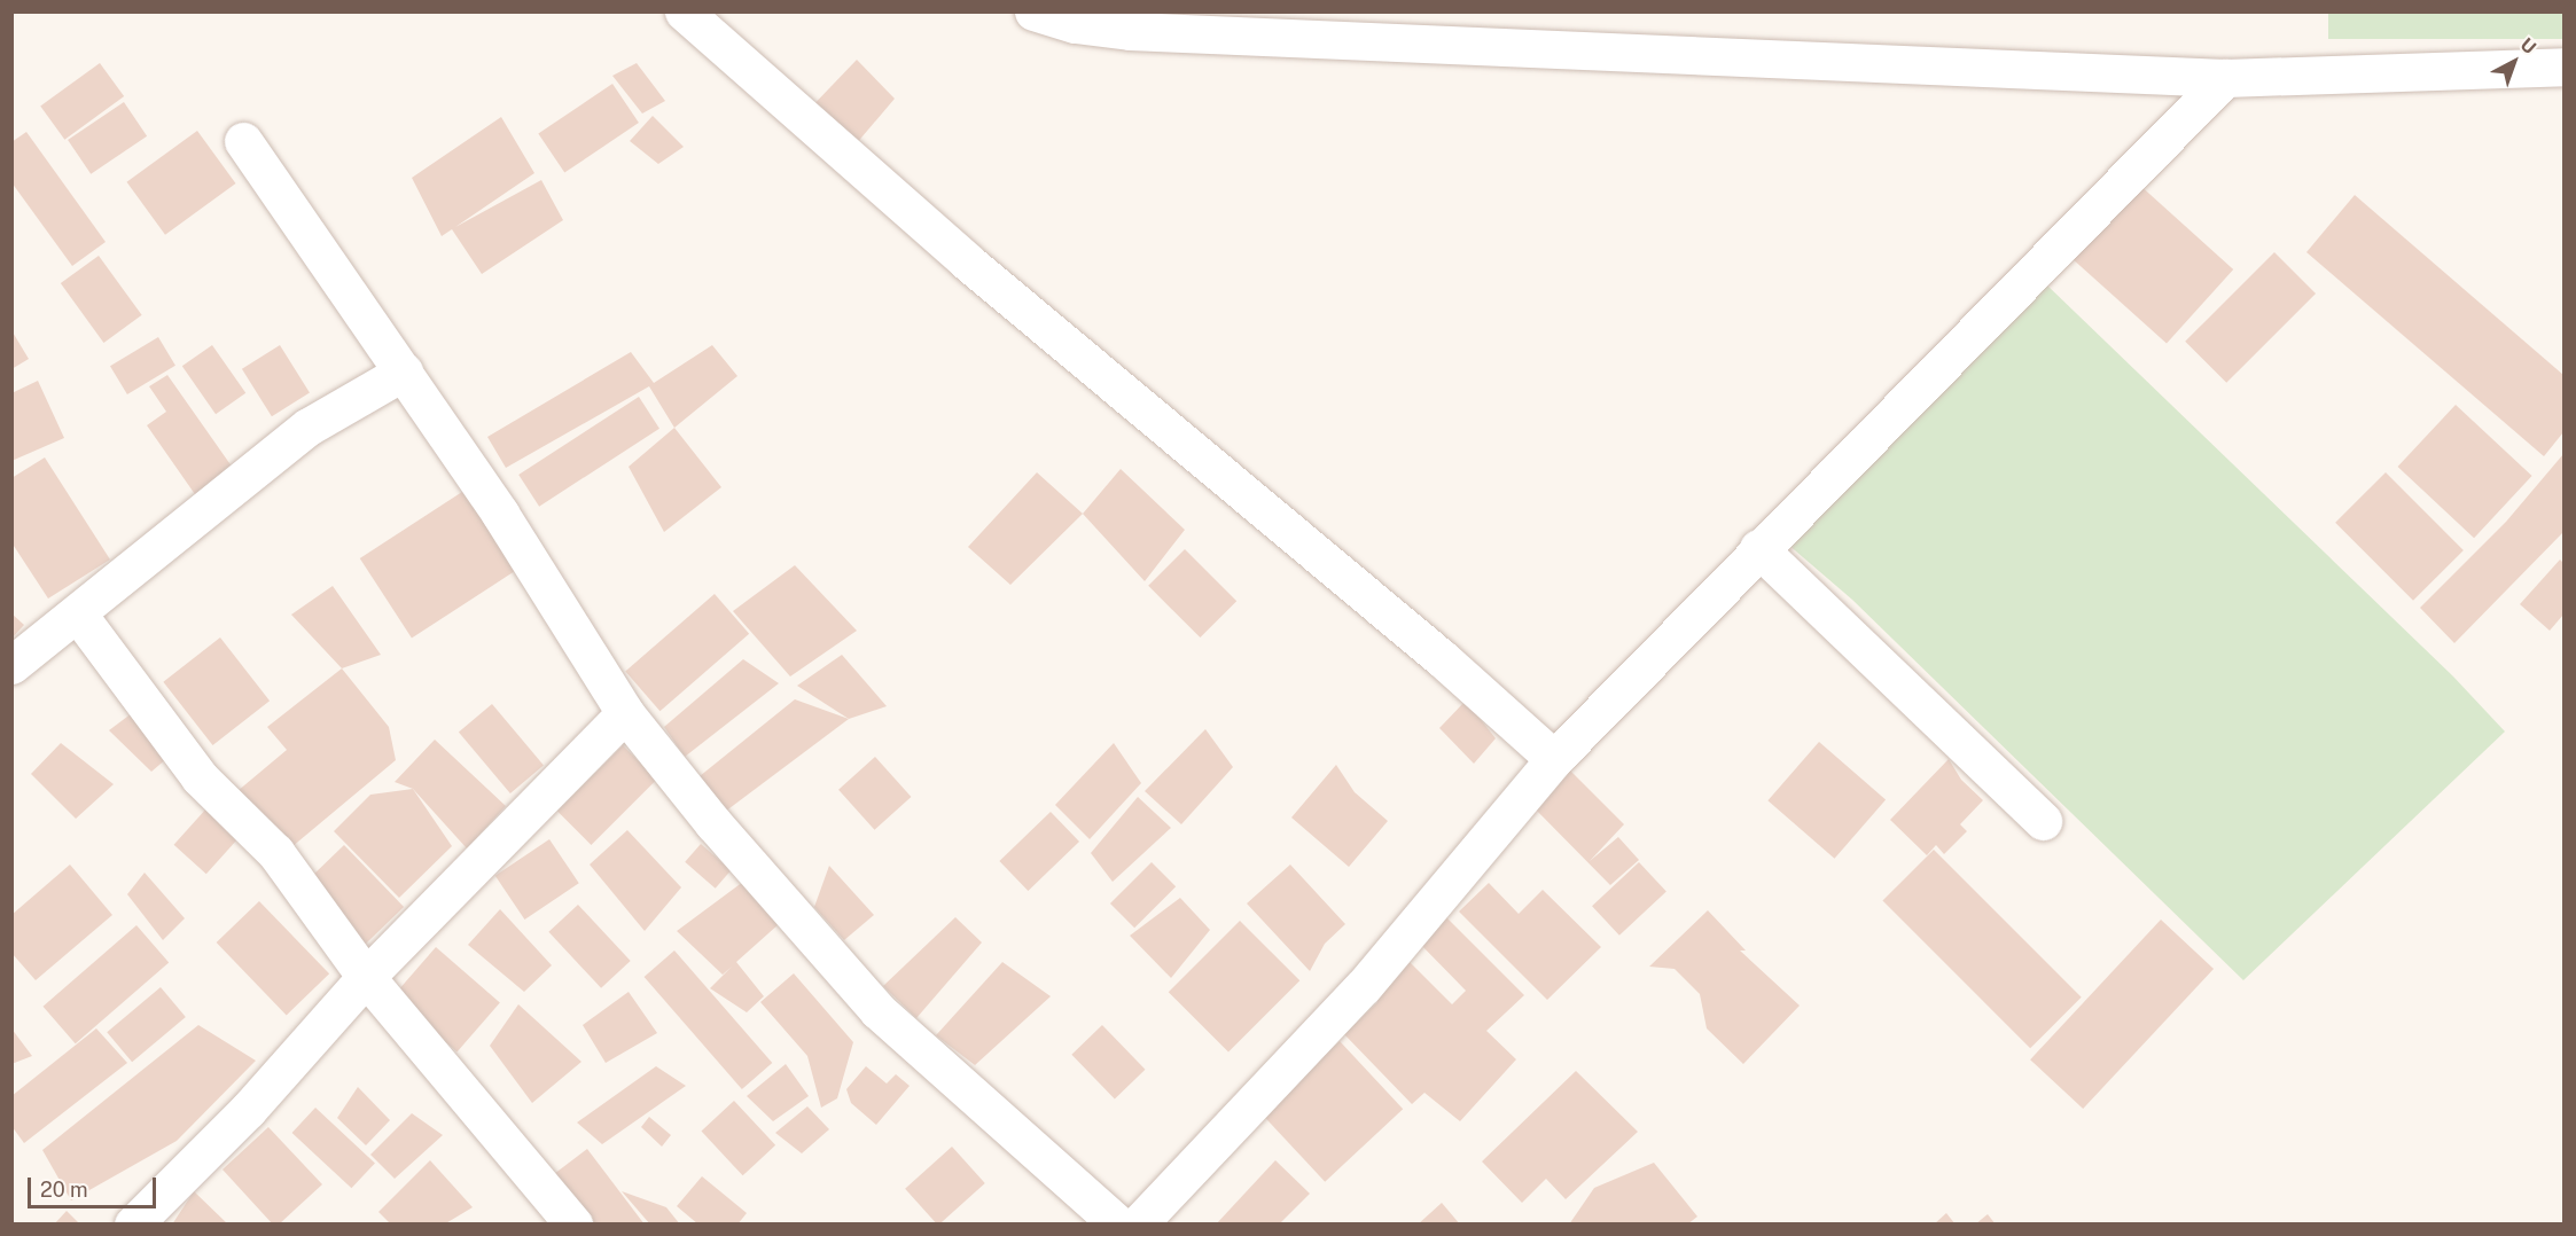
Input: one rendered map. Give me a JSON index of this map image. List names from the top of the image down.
{
  "scale_bar": "20 m",
  "north": "top right"
}
